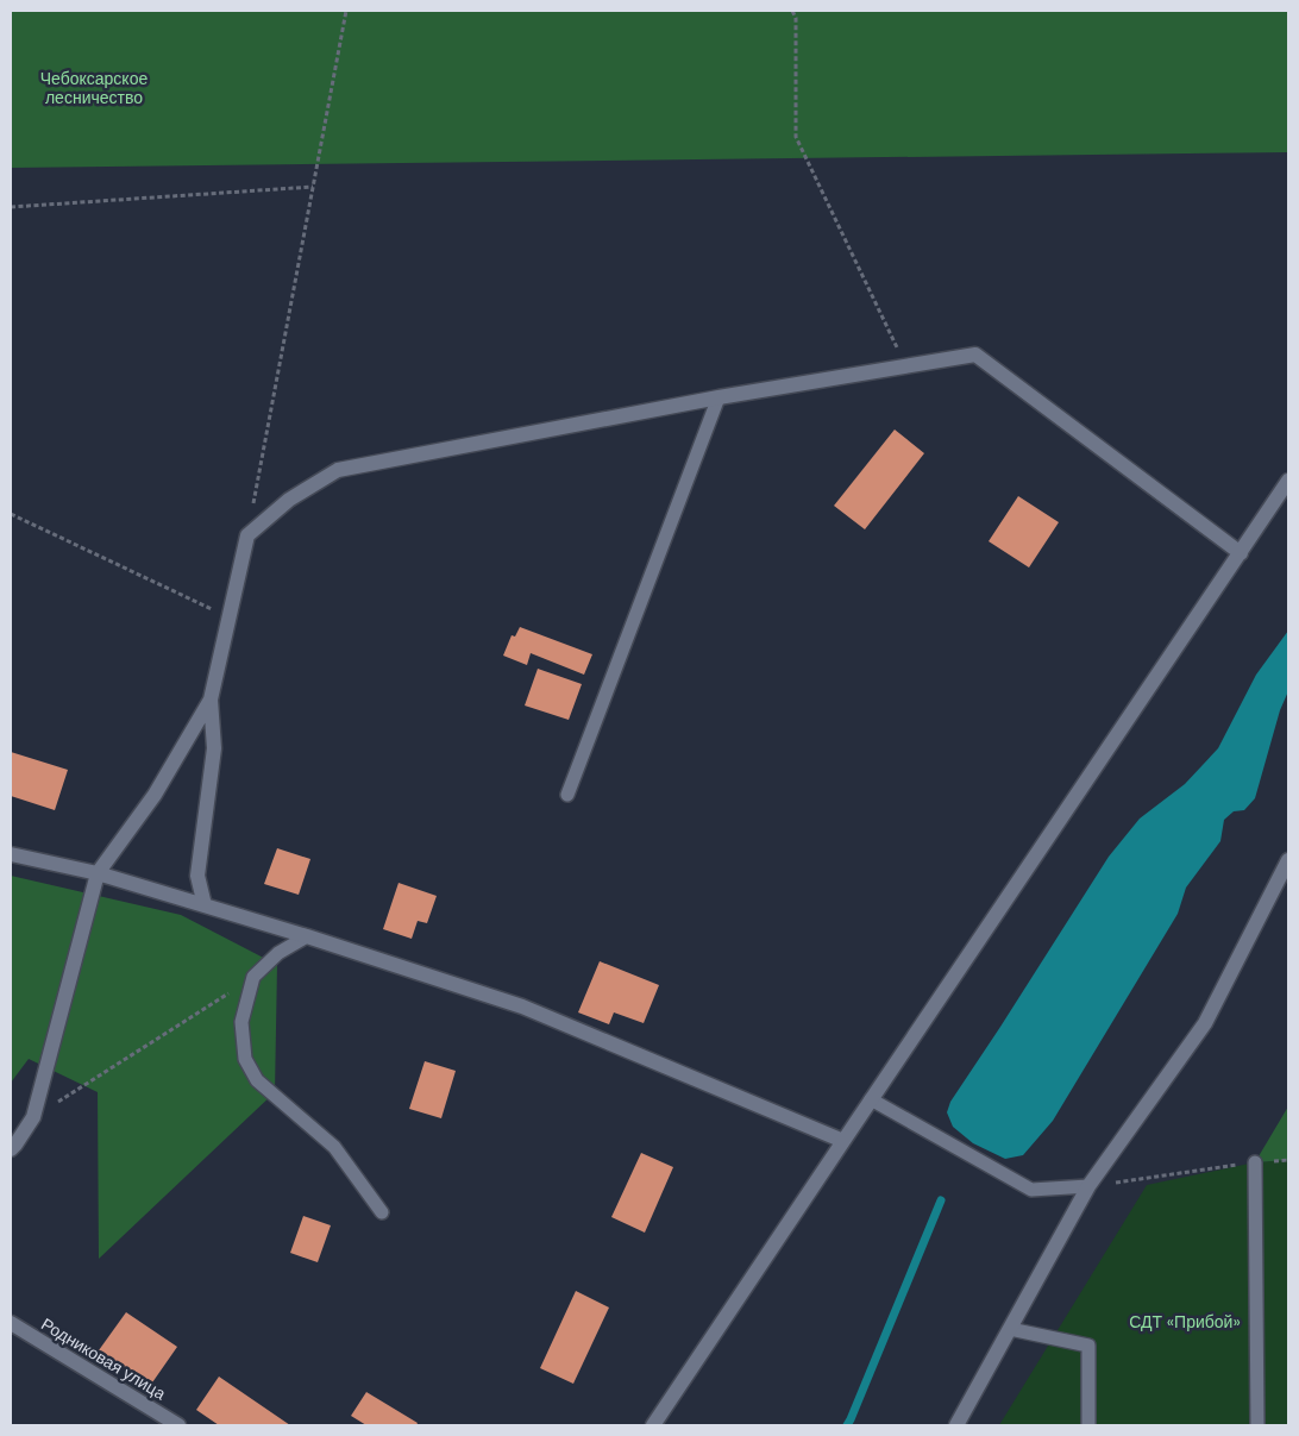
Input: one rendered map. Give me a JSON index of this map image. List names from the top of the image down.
{
  "streets": {
    "street": ["Родниковая улица"]
  },
  "parks": ["Чебоксарское лесничество", "СДТ «Прибой»"]
}
